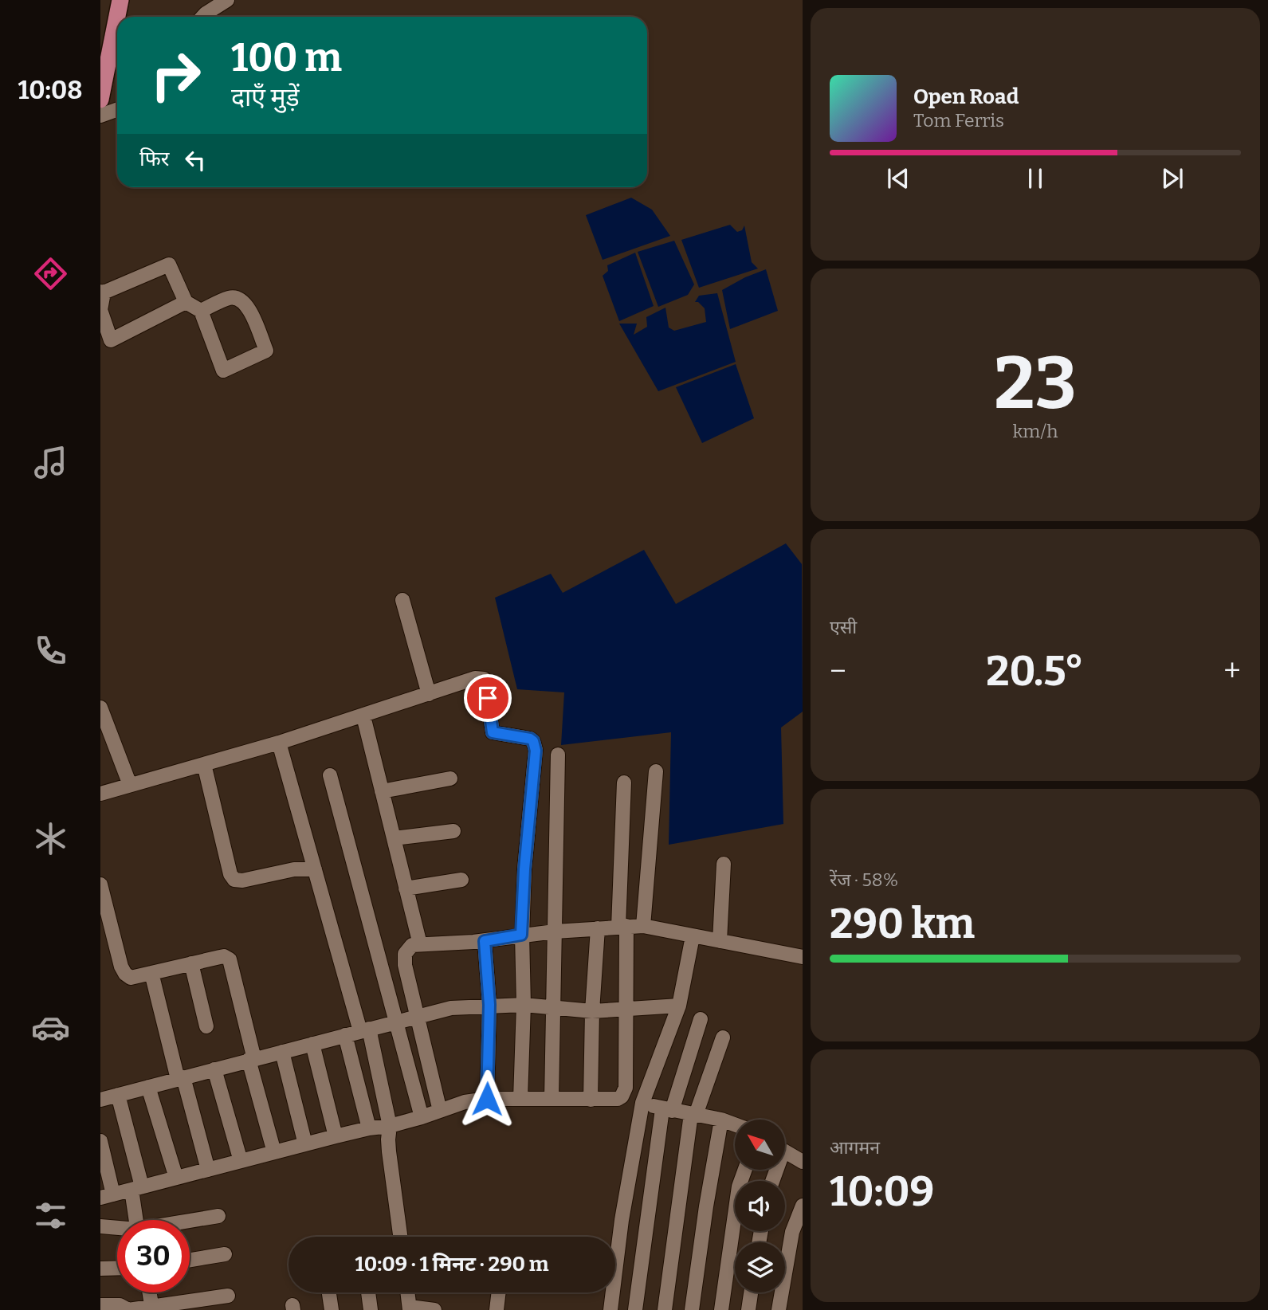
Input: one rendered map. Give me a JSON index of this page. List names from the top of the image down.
{
  "north": "top left",
  "page": {
    "tabs": "10:08",
    "turn": ["100 m", "दाएँ मुड़ें"],
    "song": ["Open Road", "Tom Ferris"],
    "then": "फिर",
    "tile": [
      ["23", "km/h"],
      "एसी",
      ["रेंज · 58%", "290 km"],
      ["आगमन", "10:09"]
    ],
    "heat": ["−", "20.5°", "+"],
    "limit": "30",
    "trip": "10:09 · 1 मिनट · 290 m"
  }
}
